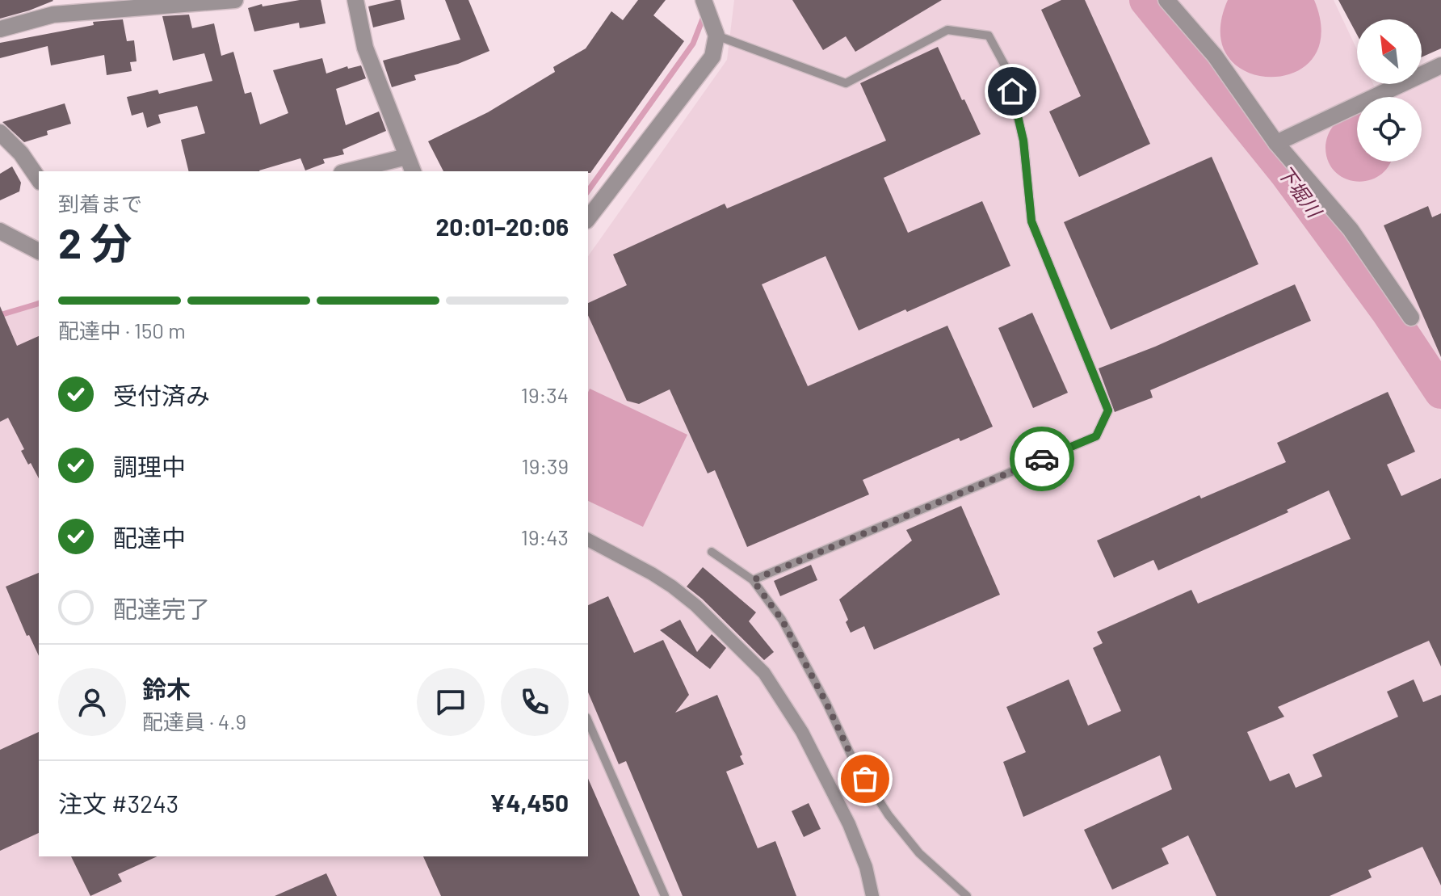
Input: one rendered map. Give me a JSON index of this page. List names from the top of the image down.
{
  "water": ["下堀川"],
  "north": "top left",
  "page": {
    "heading": ["2 分", "到着まで", "20:01–20:06"],
    "panel": [
      "鈴木",
      "配達員 · 4.9",
      "注文 #3243",
      "¥4,450"
    ],
    "bar": "配達中 · 150 m",
    "list": [
      ["受付済み", "19:34"],
      ["調理中", "19:39"],
      ["配達中", "19:43"],
      "配達完了"
    ]
  }
}
